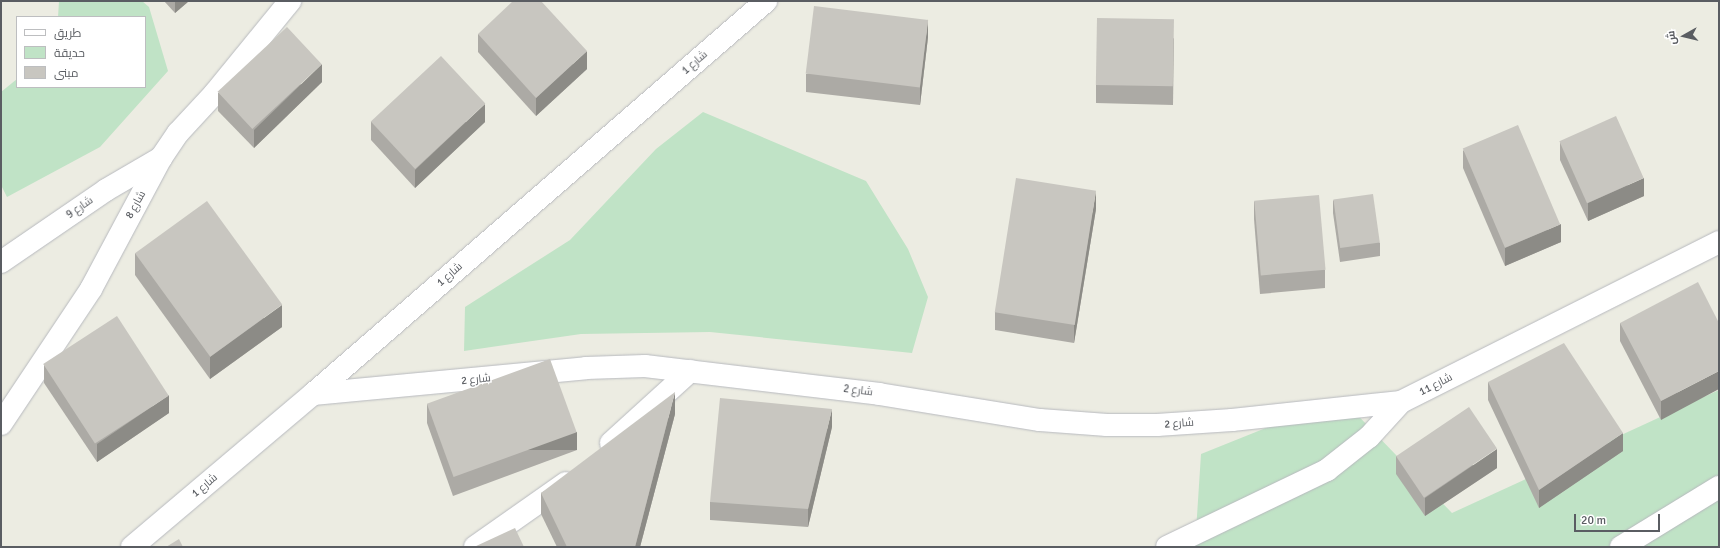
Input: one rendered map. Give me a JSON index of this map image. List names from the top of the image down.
{
  "streets": {
    "street": [
      "شارع 1",
      "شارع 8",
      "شارع 9",
      "شارع 2",
      "شارع 11"
    ]
  },
  "crossings": [
    ["شارع 1", "شارع 2"],
    ["شارع 8", "شارع 9"],
    ["شارع 2", "شارع 11"]
  ],
  "legend": ["طريق", "حديقة", "مبنى"],
  "scale_bar": "20 m",
  "north": "left"
}
